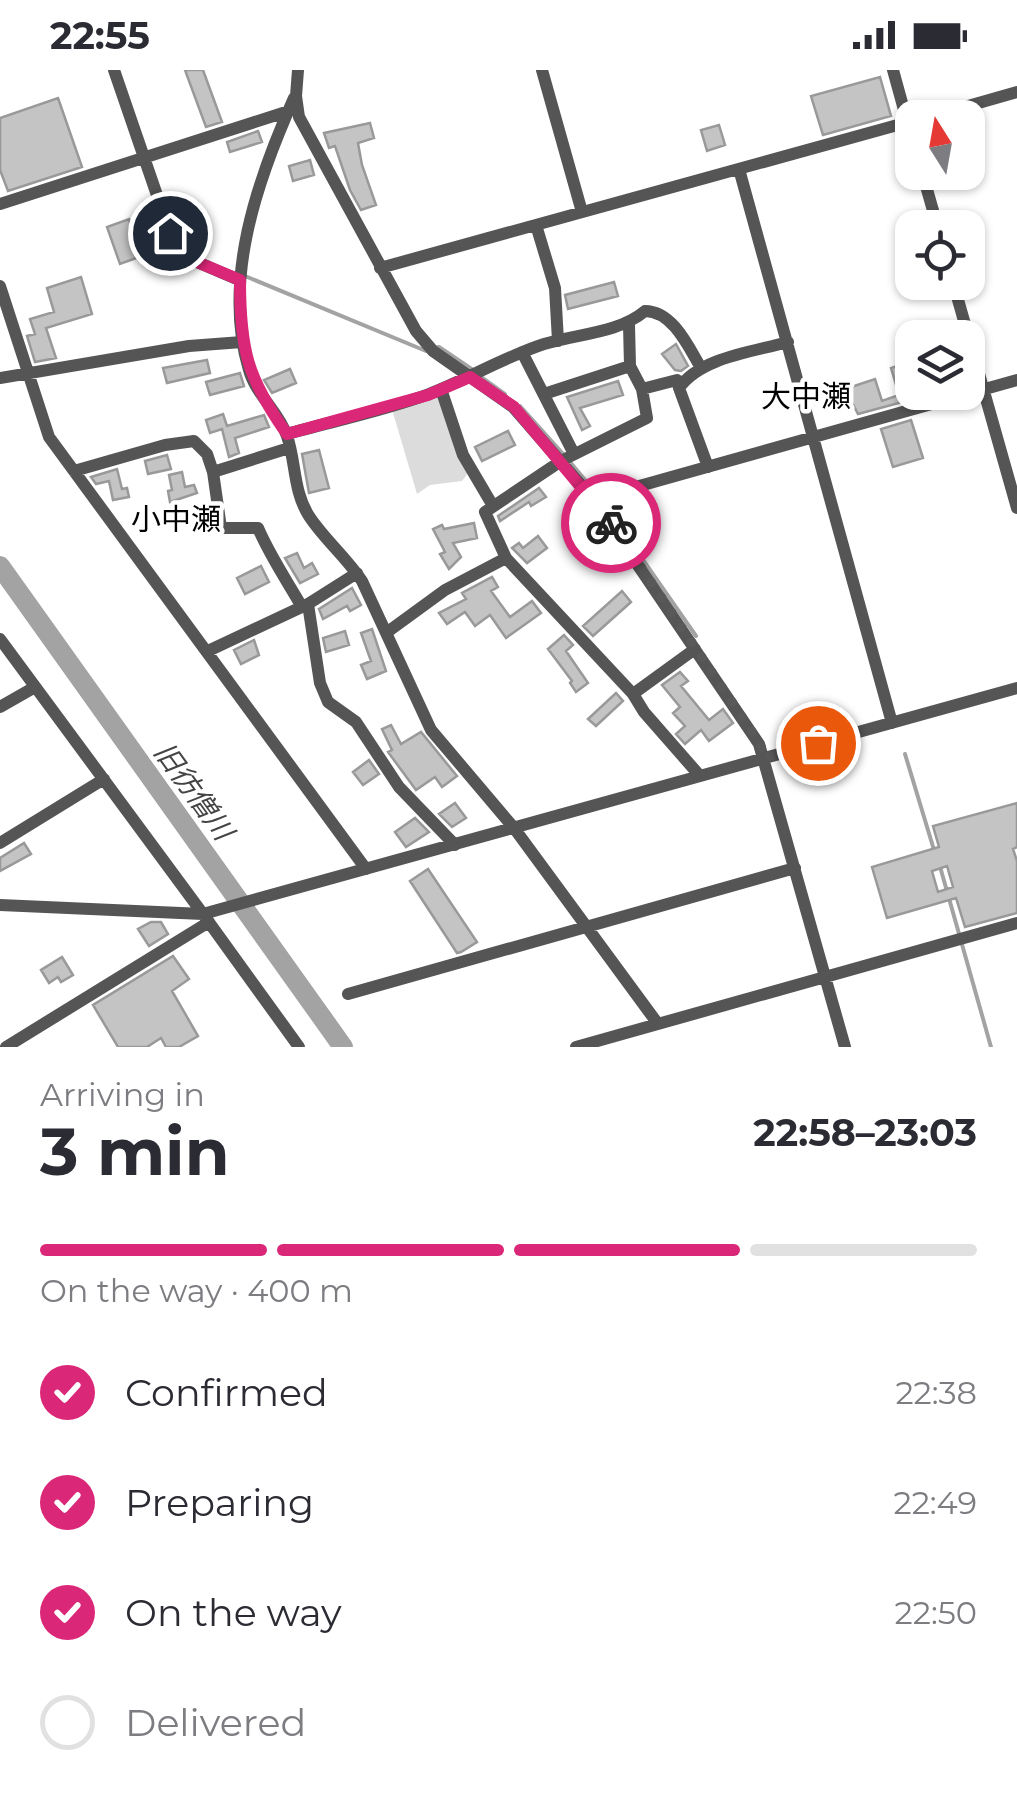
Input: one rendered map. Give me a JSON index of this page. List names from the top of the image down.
{
  "districts": ["大中瀬", "小中瀬"],
  "water": ["旧彷僧川"],
  "north": "top",
  "page": {
    "status": "22:55",
    "heading": ["3 min", "Arriving in", "22:58–23:03"],
    "bar": "On the way · 400 m",
    "list": [
      ["Confirmed", "22:38"],
      ["Preparing", "22:49"],
      ["On the way", "22:50"],
      "Delivered"
    ]
  }
}
